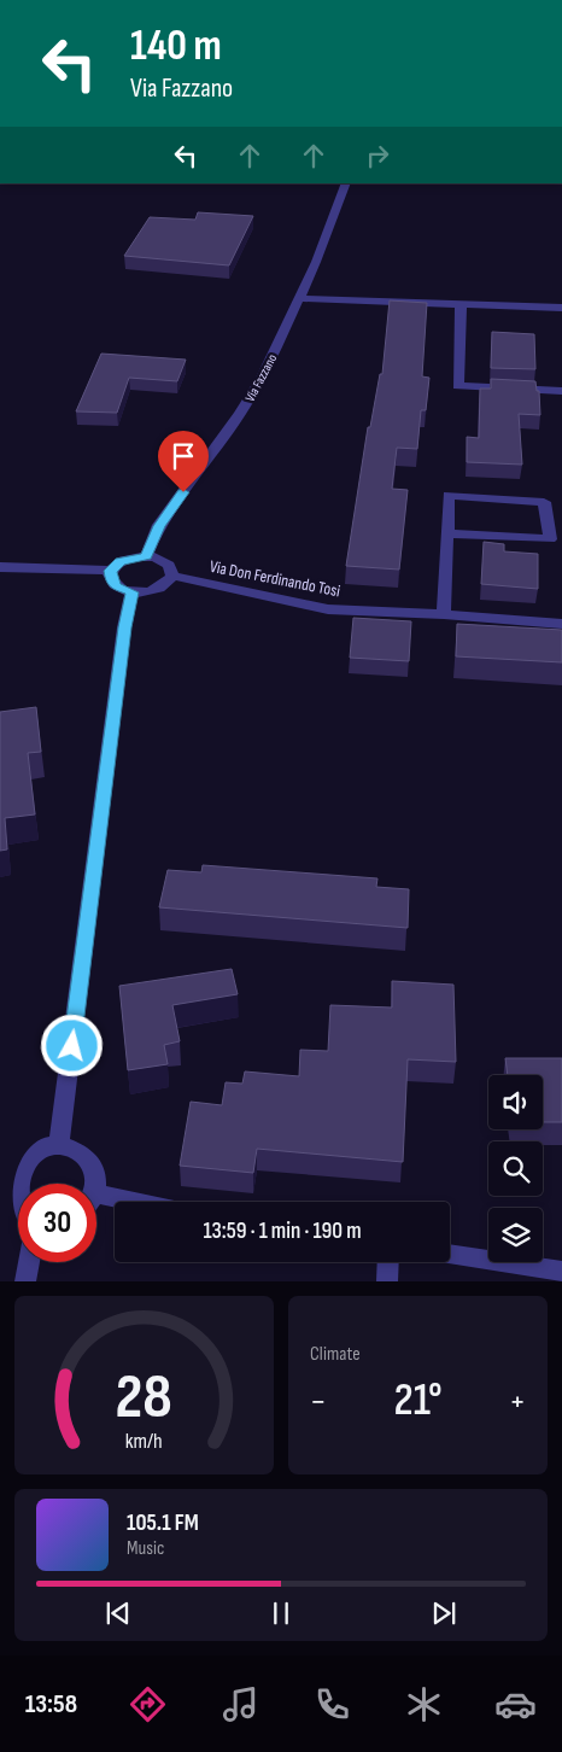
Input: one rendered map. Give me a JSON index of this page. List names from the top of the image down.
{
  "streets": {
    "street": ["Via Fazzano", "Via Don Ferdinando Tosi"]
  },
  "crossings": [
    ["Via Fazzano", "Via Don Ferdinando Tosi"]
  ],
  "page": {
    "turn": ["140 m", "Via Fazzano"],
    "limit": "30",
    "trip": "13:59 · 1 min · 190 m",
    "tile": "Climate",
    "heat": ["−", "21°", "+"],
    "song": ["105.1 FM", "Music"],
    "tabs": "13:58",
    "gauge": ["28", "km/h"]
  }
}
